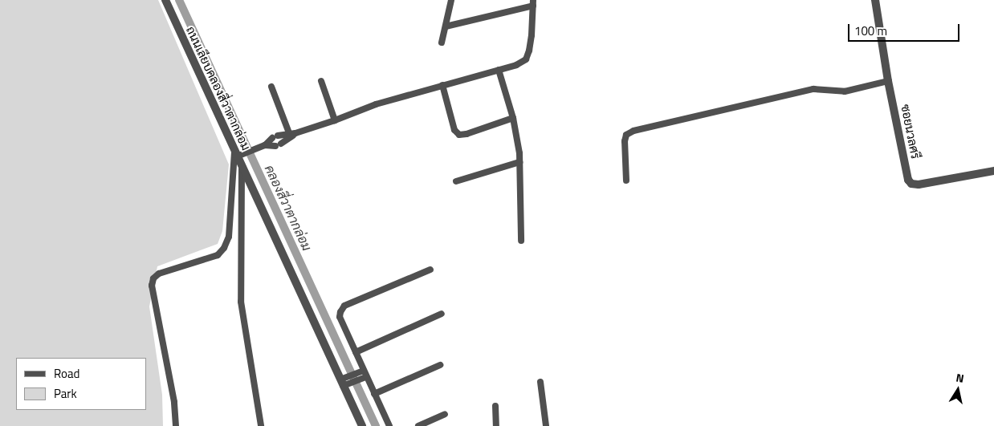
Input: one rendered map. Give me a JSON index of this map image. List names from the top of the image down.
{
  "streets": {
    "street": ["ถนนเลียบคลองสี่วาตากล่อม", "ซอยนวลศรี"]
  },
  "water": ["คลองสี่วาตากล่อม"],
  "legend": ["Road", "Park"],
  "scale_bar": "100 m",
  "north": "top"
}
